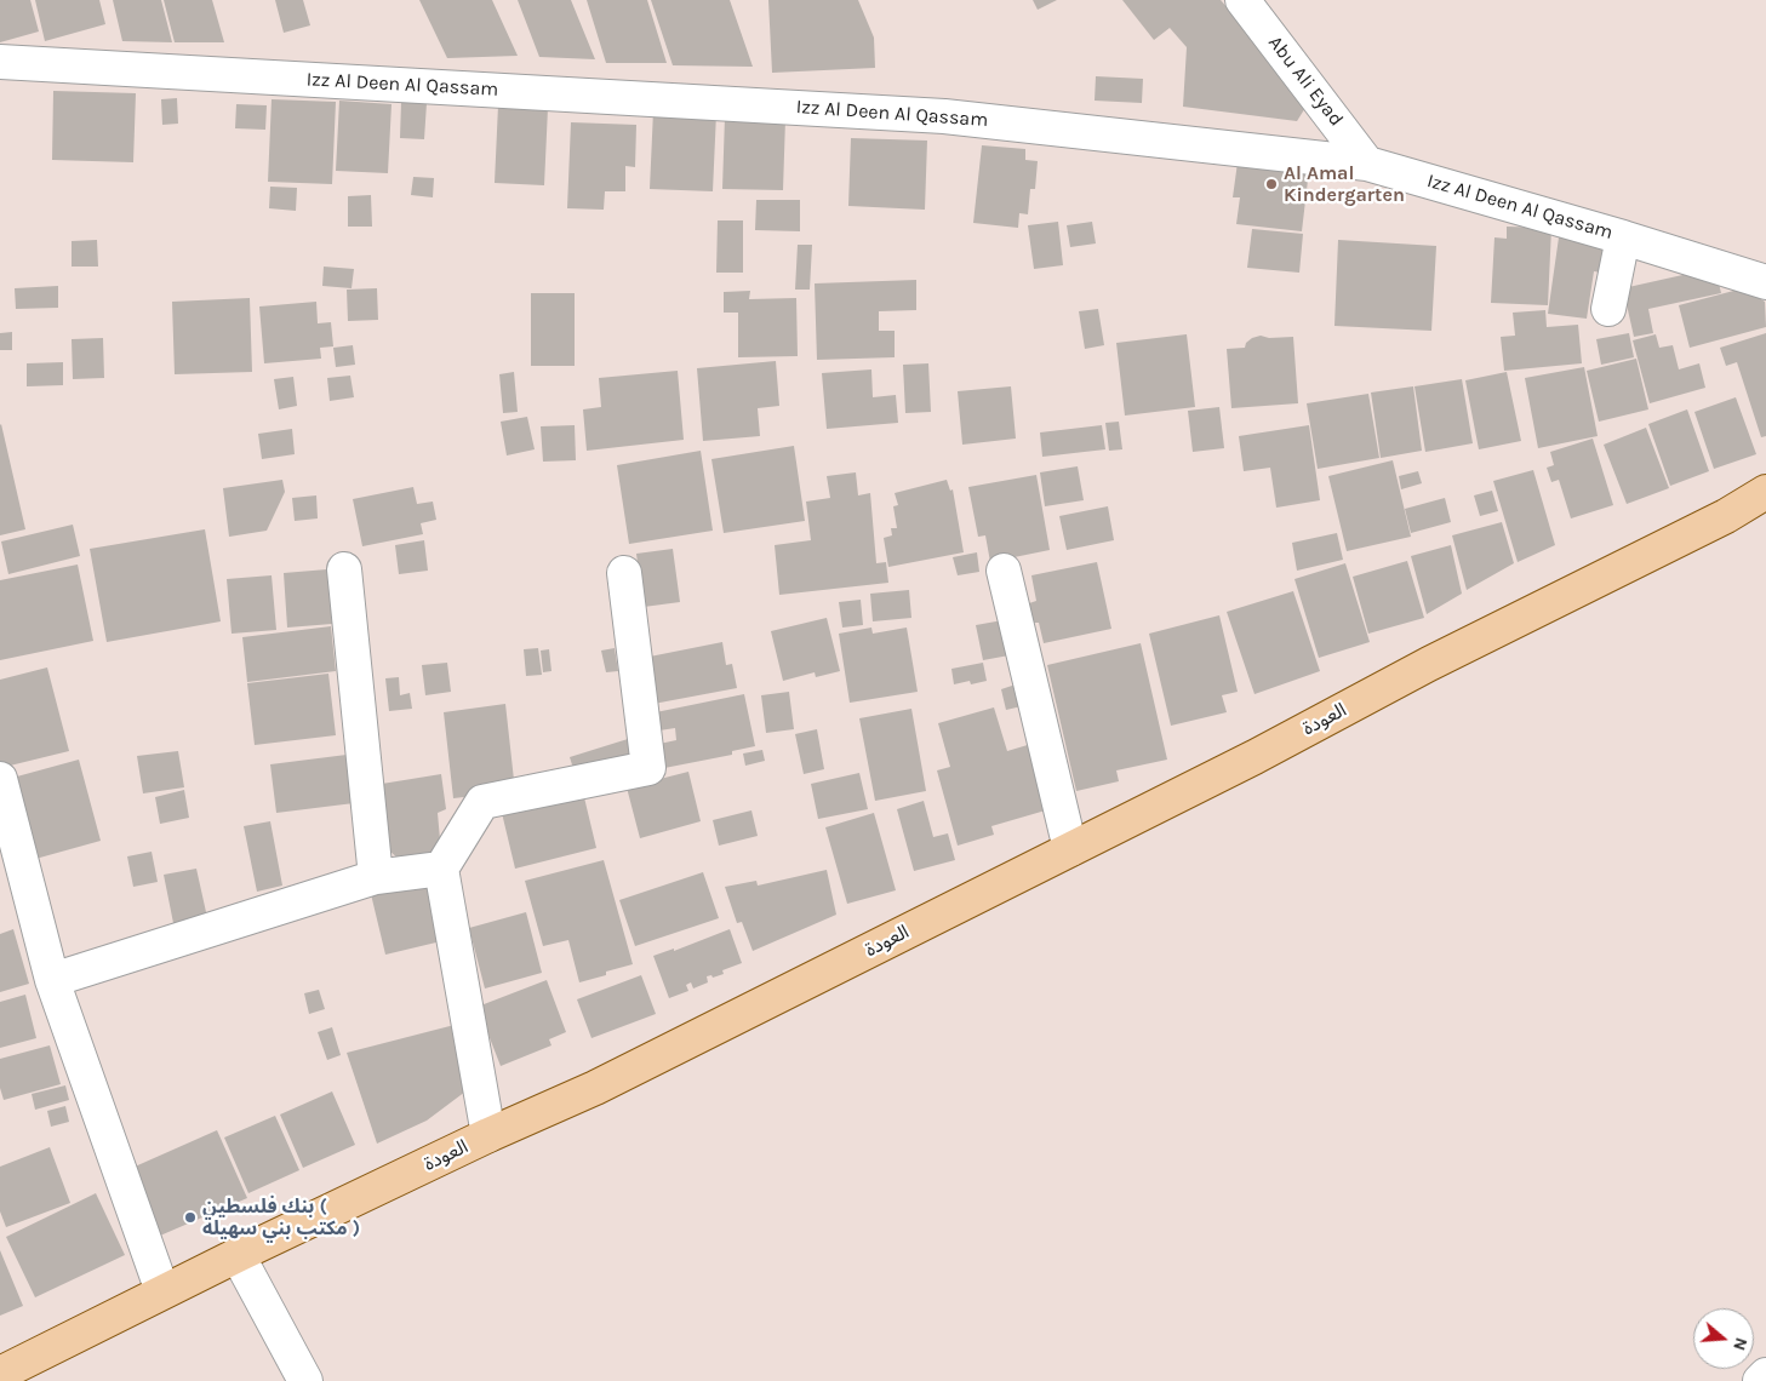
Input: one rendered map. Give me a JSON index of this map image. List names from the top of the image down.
{
  "streets": {
    "main road": ["العودة"],
    "street": ["Abu Ali Eyad", "Izz Al Deen Al Qassam"]
  },
  "crossings": [
    ["Abu Ali Eyad", "Izz Al Deen Al Qassam"]
  ],
  "places": ["Al Amal Kindergarten", "بنك فلسطين ( مكتب بني سهيلة )"],
  "north": "right"
}
